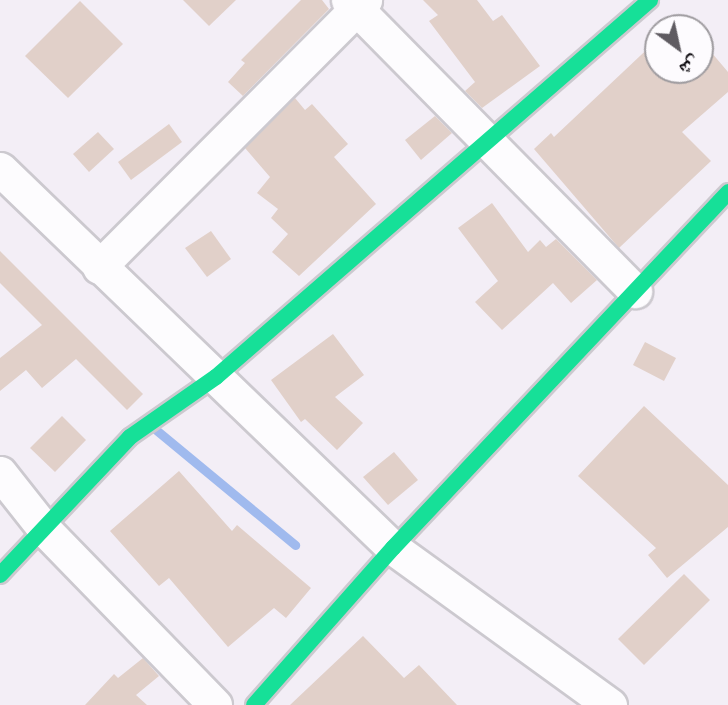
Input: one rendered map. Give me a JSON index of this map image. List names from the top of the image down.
{
  "north": "bottom right"
}
